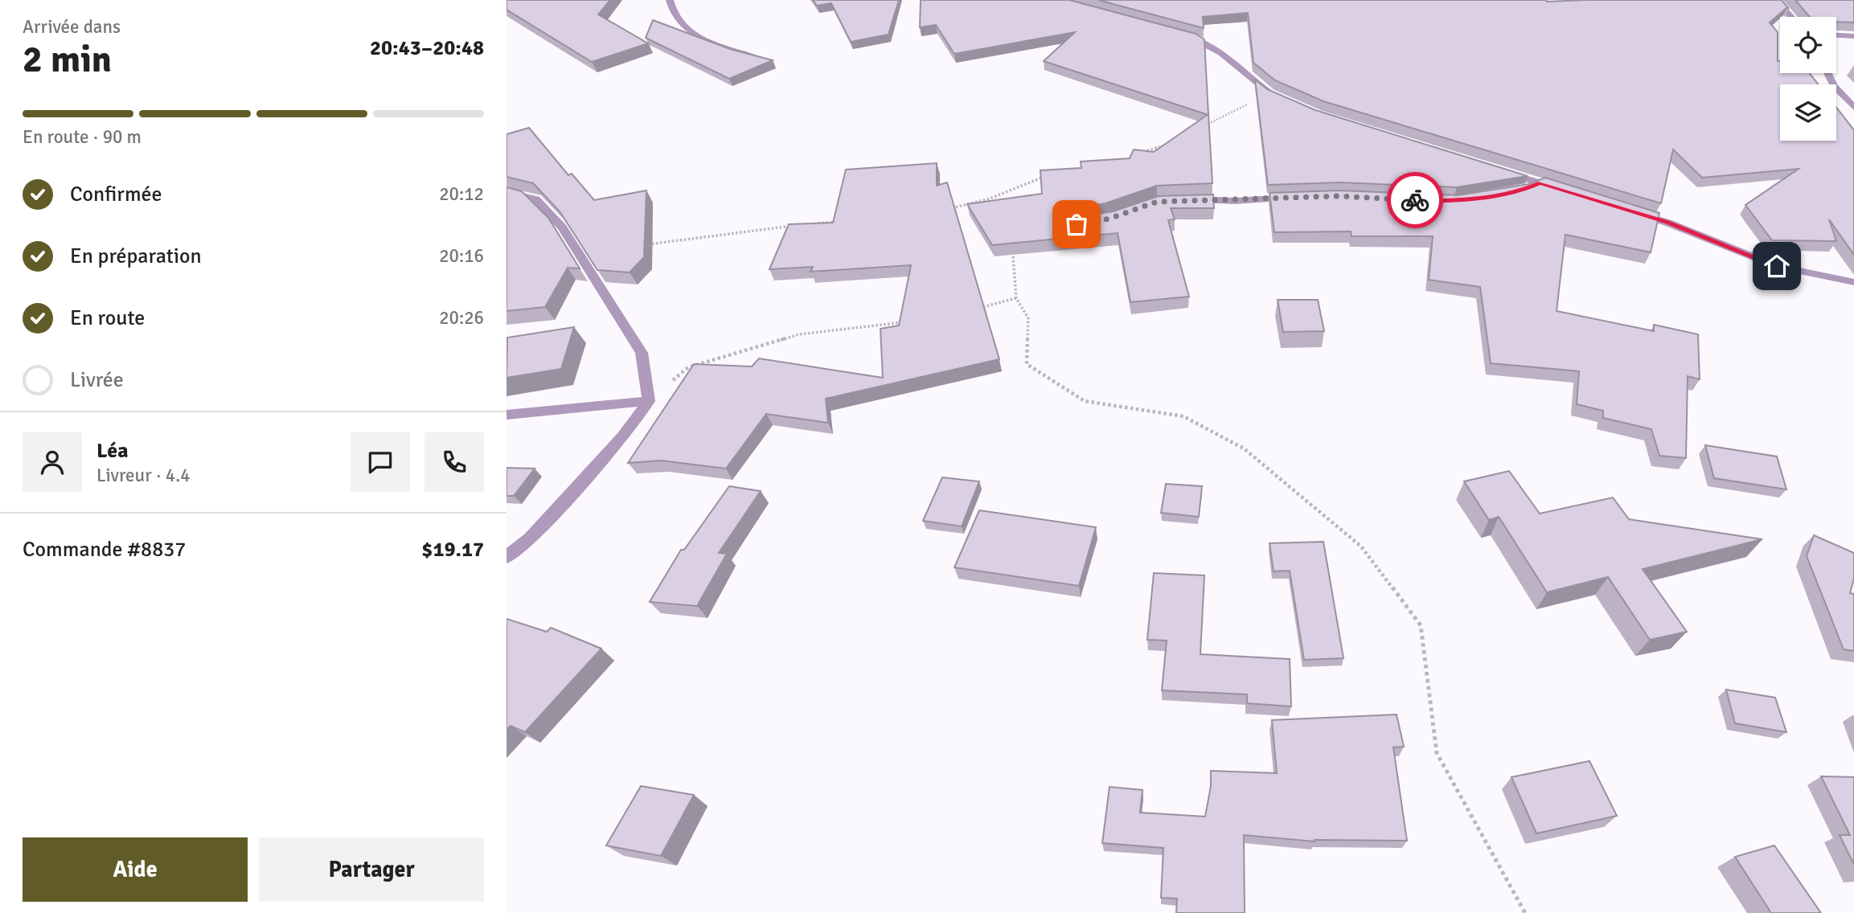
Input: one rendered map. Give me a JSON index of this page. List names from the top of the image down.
{
  "page": {
    "heading": ["2 min", "Arrivée dans", "20:43–20:48"],
    "panel": [
      "Léa",
      "Livreur · 4.4",
      "Commande #8837",
      "$19.17"
    ],
    "bar": "En route · 90 m",
    "list": [
      ["Confirmée", "20:12"],
      ["En préparation", "20:16"],
      ["En route", "20:26"],
      "Livrée"
    ],
    "buttons": ["Aide", "Partager"]
  }
}
